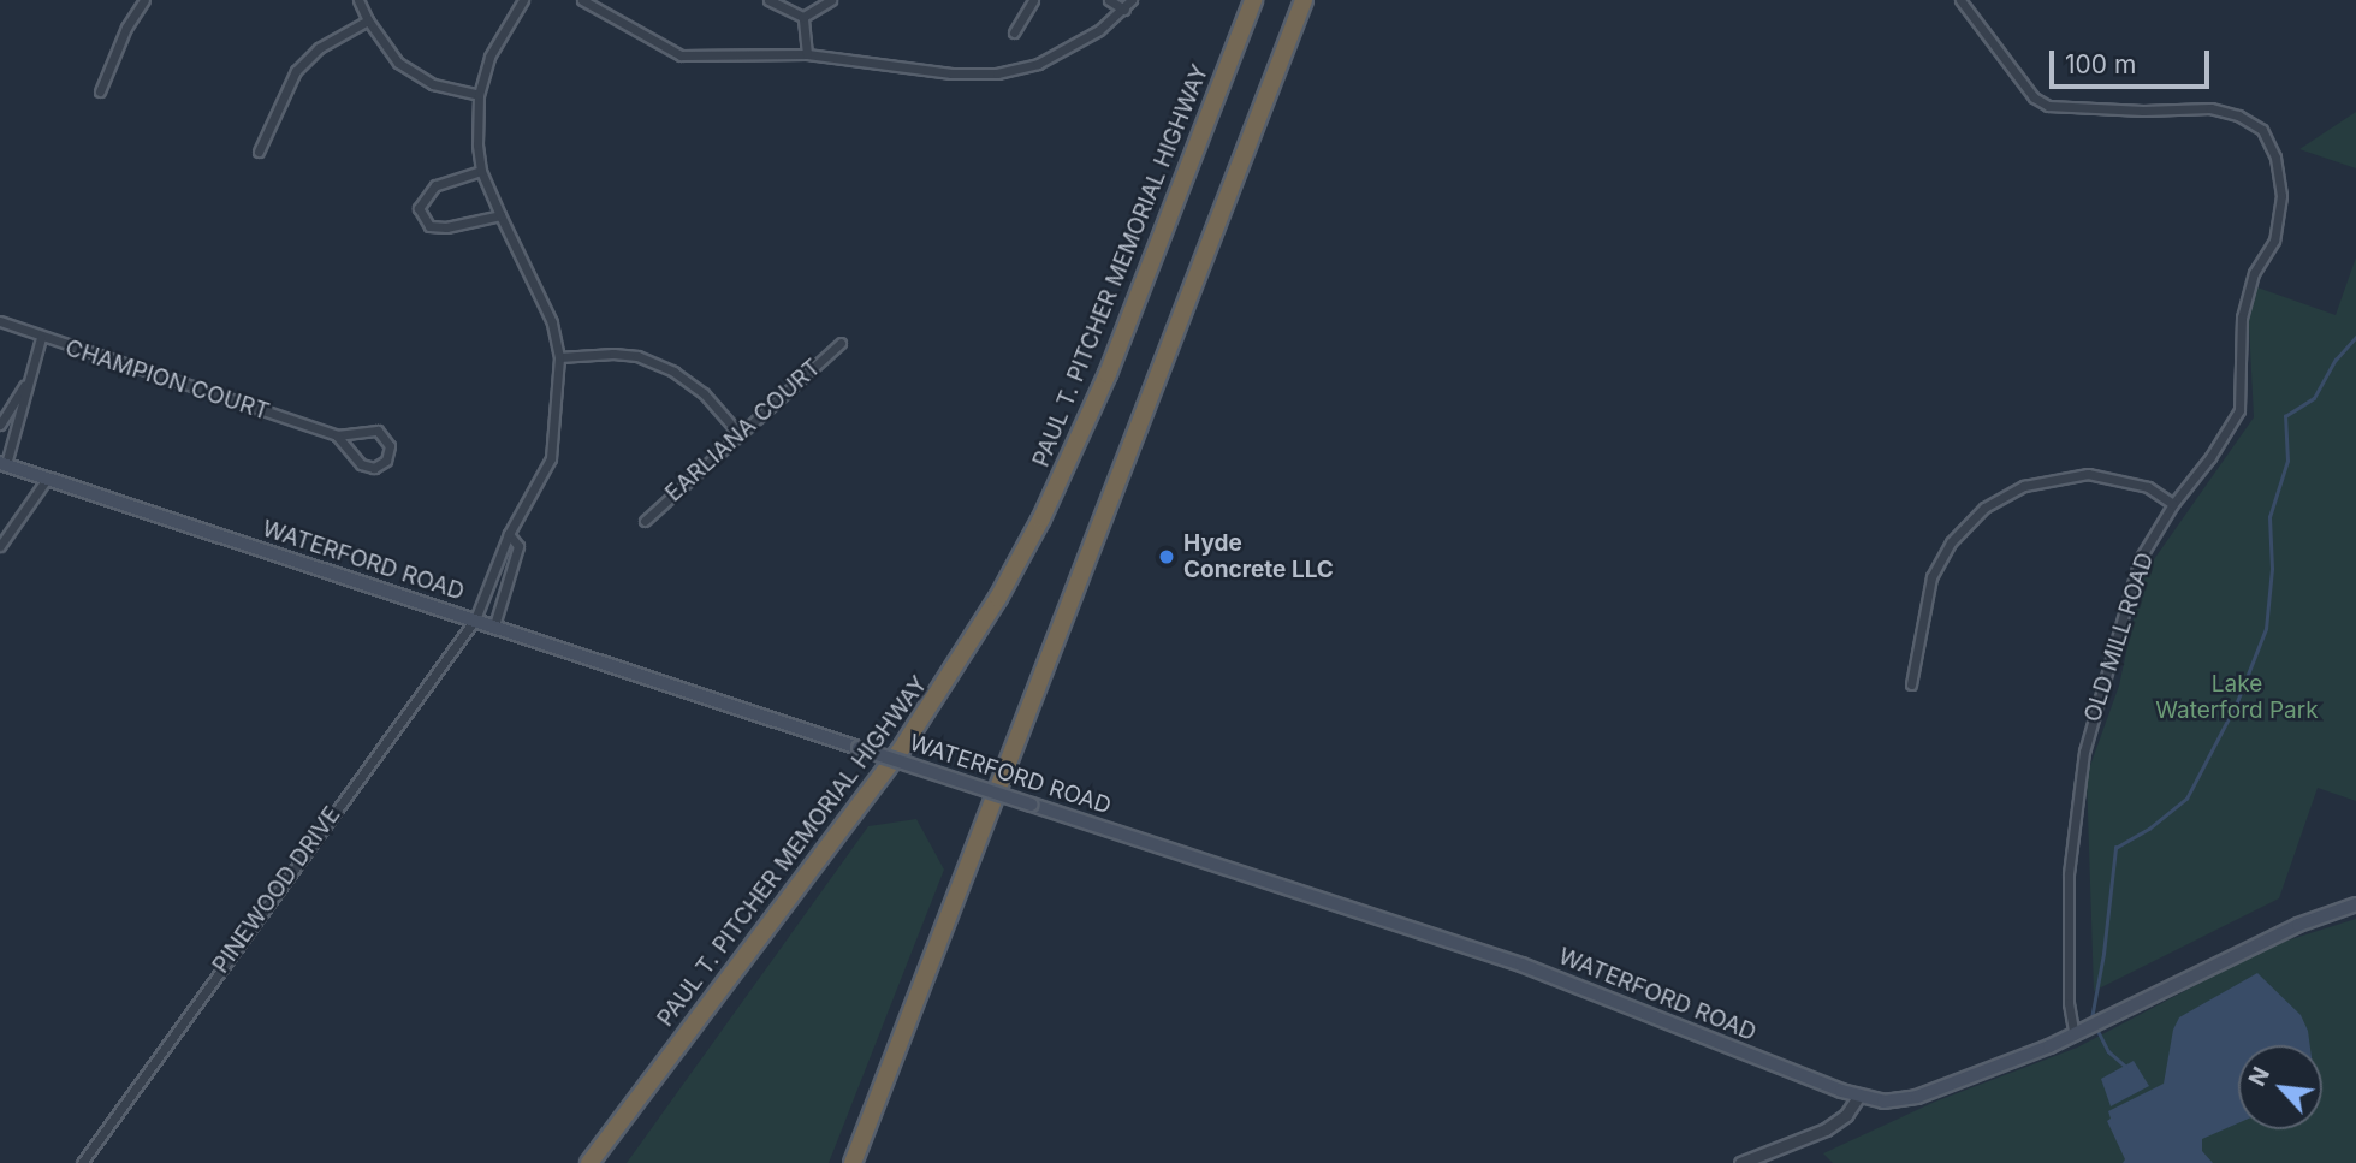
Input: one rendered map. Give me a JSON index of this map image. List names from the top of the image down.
{
  "streets": {
    "highway": ["PAUL T. PITCHER MEMORIAL HIGHWAY"],
    "main road": ["WATERFORD ROAD"],
    "street": [
      "CHAMPION COURT",
      "EARLIANA COURT",
      "OLD MILL ROAD",
      "PINEWOOD DRIVE"
    ]
  },
  "crossings": [
    ["WATERFORD ROAD", "OLD MILL ROAD"],
    ["WATERFORD ROAD", "PINEWOOD DRIVE"]
  ],
  "parks": ["Lake Waterford Park"],
  "places": ["Hyde Concrete LLC"],
  "scale_bar": "100 m",
  "north": "top left"
}
